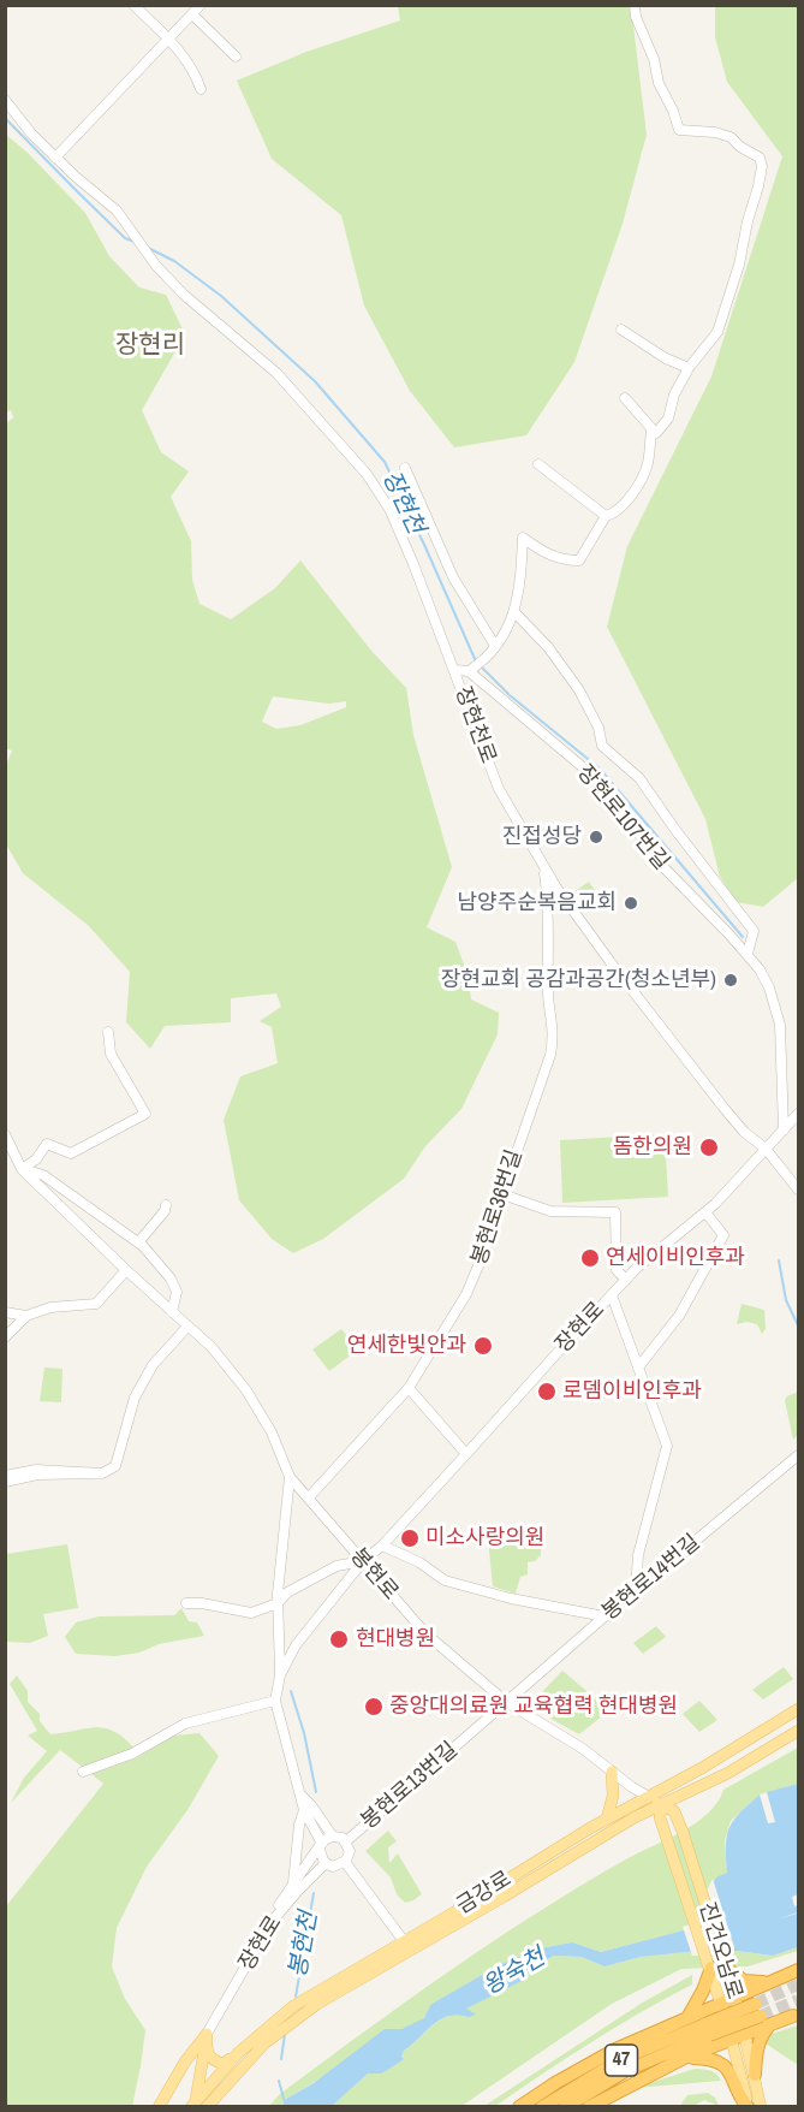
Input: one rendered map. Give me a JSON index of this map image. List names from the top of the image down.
{
  "streets": {
    "highway": ["47"],
    "main road": ["금강로", "진건오남로"],
    "street": [
      "장현천로",
      "장현로107번길",
      "봉현로36번길",
      "장현로",
      "봉현로",
      "봉현로14번길",
      "봉현로13번길"
    ]
  },
  "crossings": [
    ["장현천로", "봉현로36번길"],
    ["장현천로", "장현로"],
    ["장현로107번길", "장현로"],
    ["봉현로36번길", "봉현로"],
    ["장현로", "봉현로"],
    ["장현로", "봉현로13번길"],
    ["봉현로", "봉현로14번길"],
    ["봉현로", "봉현로13번길"],
    ["봉현로", "금강로"],
    ["봉현로", "진건오남로"],
    ["봉현로14번길", "봉현로13번길"],
    ["금강로", "진건오남로"]
  ],
  "districts": ["장현리"],
  "water": ["장현천", "봉현천", "왕숙천"],
  "places": [
    "진접성당",
    "남양주순복음교회",
    "장현교회 공감과공간(청소년부)",
    "돔한의원",
    "연세이비인후과",
    "연세한빛안과",
    "로뎀이비인후과",
    "미소사랑의원",
    "현대병원",
    "중앙대의료원 교육협력 현대병원"
  ]
}
